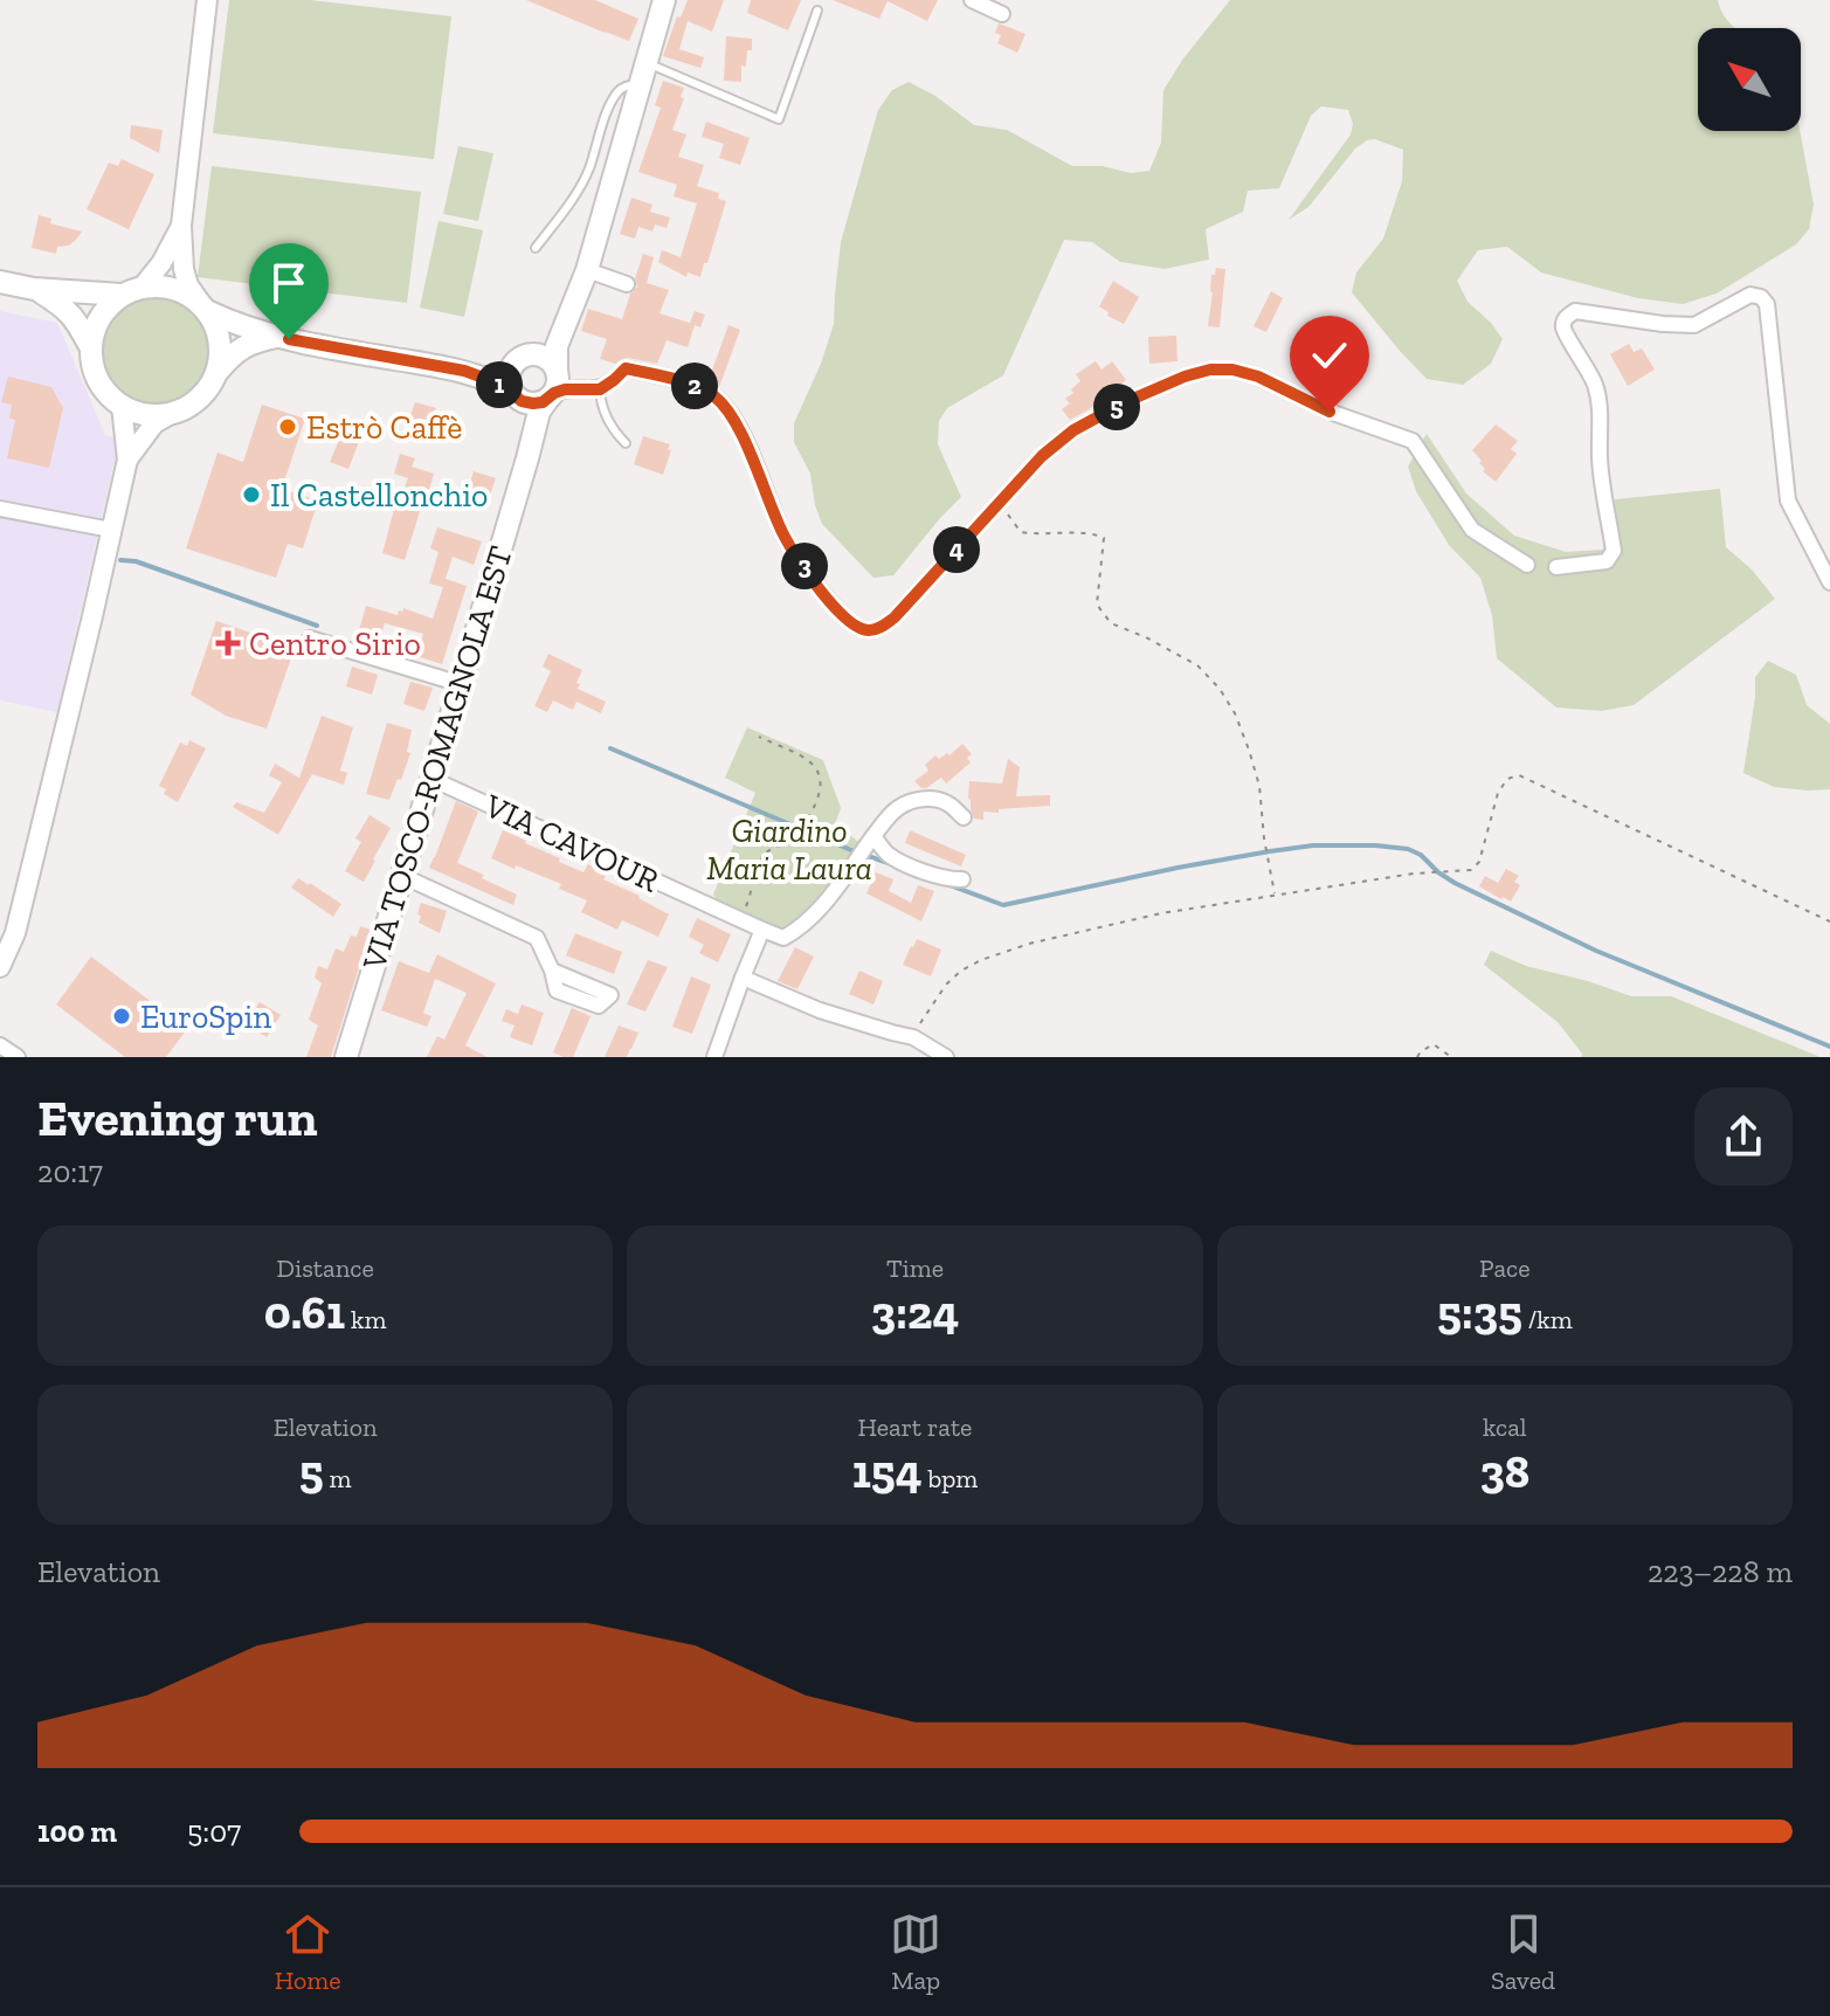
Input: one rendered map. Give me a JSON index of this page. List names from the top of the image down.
{
  "streets": {
    "main road": ["VIA TOSCO-ROMAGNOLA EST"],
    "street": ["VIA CAVOUR"]
  },
  "crossings": [
    ["VIA TOSCO-ROMAGNOLA EST", "VIA CAVOUR"]
  ],
  "parks": ["Giardino Maria Laura"],
  "places": {
    "other": ["Estrò Caffè", "Il Castellonchio", "EuroSpin"],
    "health": ["Centro Sirio"]
  },
  "north": "top left",
  "page": {
    "pins": [
      "1",
      "2",
      "5",
      "4",
      "3"
    ],
    "heading": ["Evening run", "20:17"],
    "stats": [
      ["Distance", "0.61 km"],
      ["Time", "3:24"],
      ["Pace", "5:35 /km"],
      ["Elevation", "5 m"],
      ["Heart rate", "154 bpm"],
      ["kcal", "38"]
    ],
    "chart": ["Elevation", "223–228 m"],
    "list": [
      {
        "name": "100 m",
        "note": "5:07"
      }
    ],
    "tabs": ["Home", "Map", "Saved"]
  }
}
